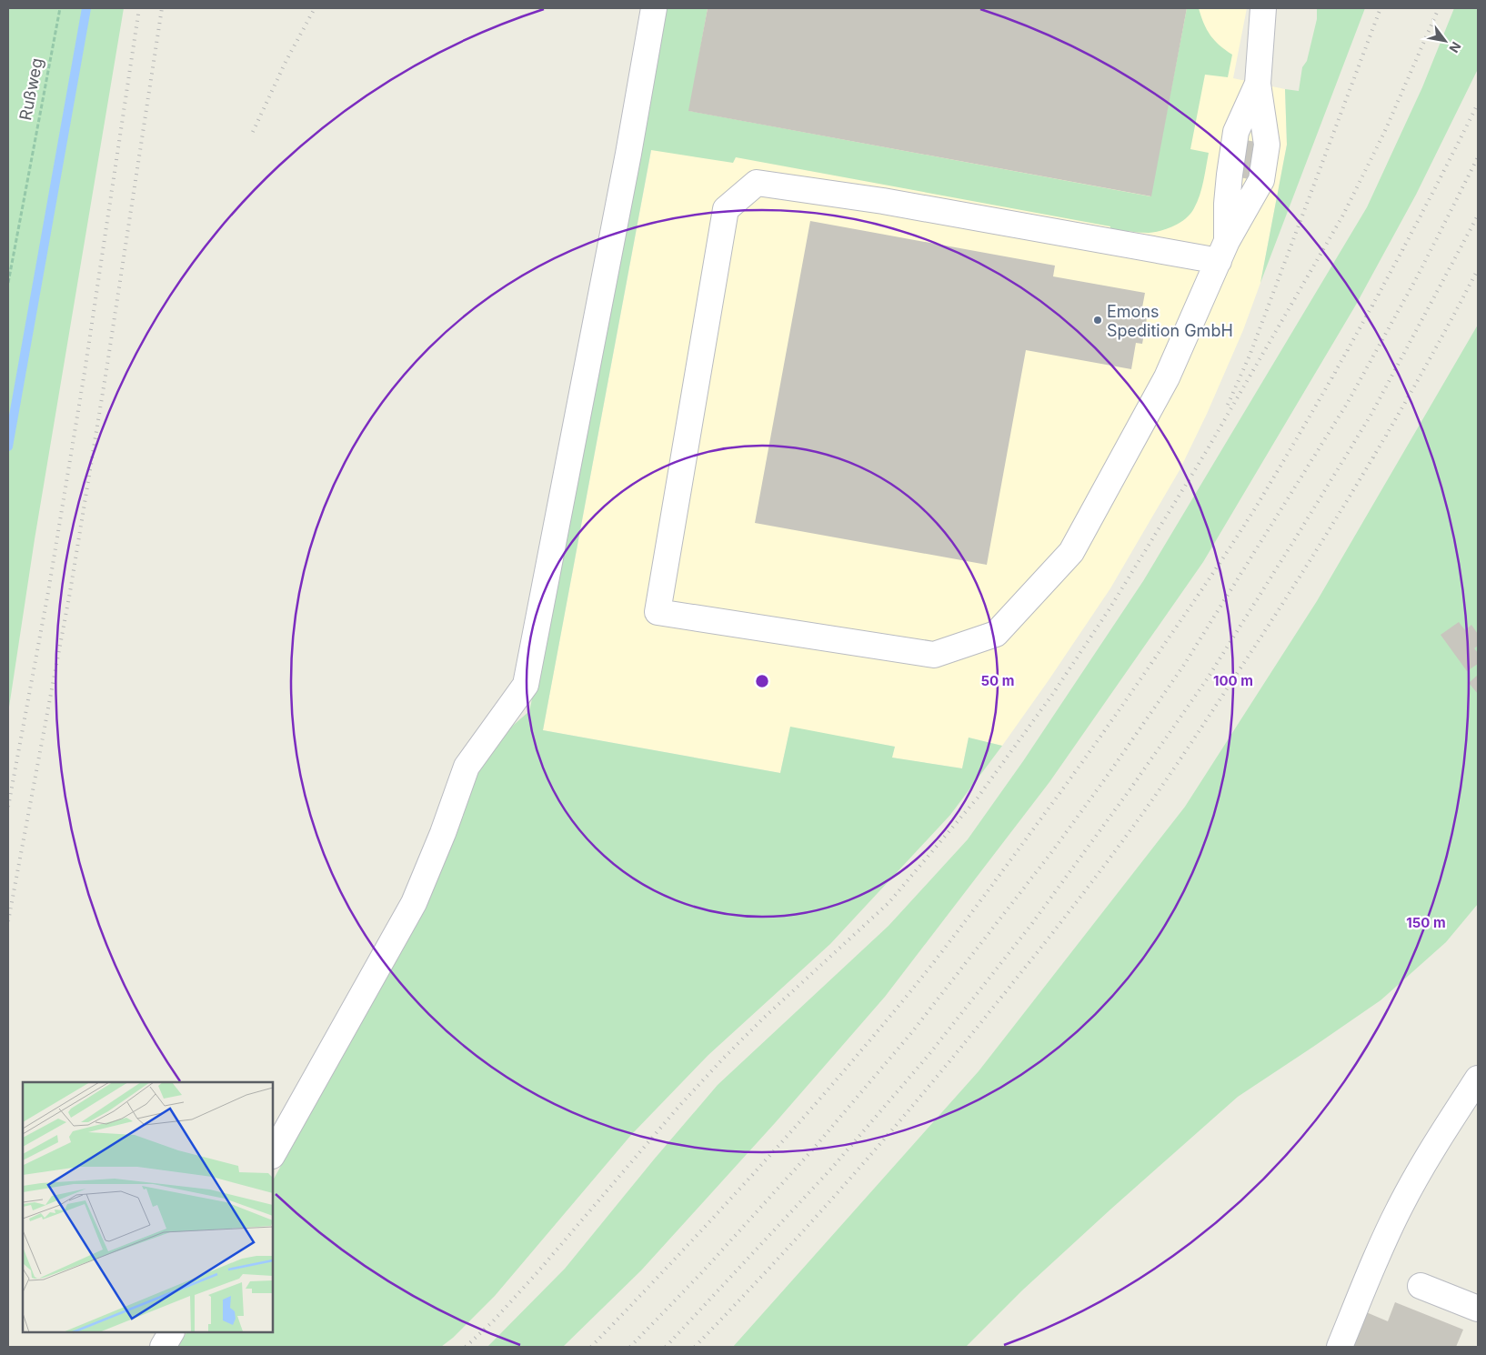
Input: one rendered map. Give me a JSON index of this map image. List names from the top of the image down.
{
  "streets": {
    "path": ["Rußweg"]
  },
  "places": ["Emons Spedition GmbH"],
  "north": "bottom right",
  "rings": ["50 m", "100 m", "150 m"]
}
